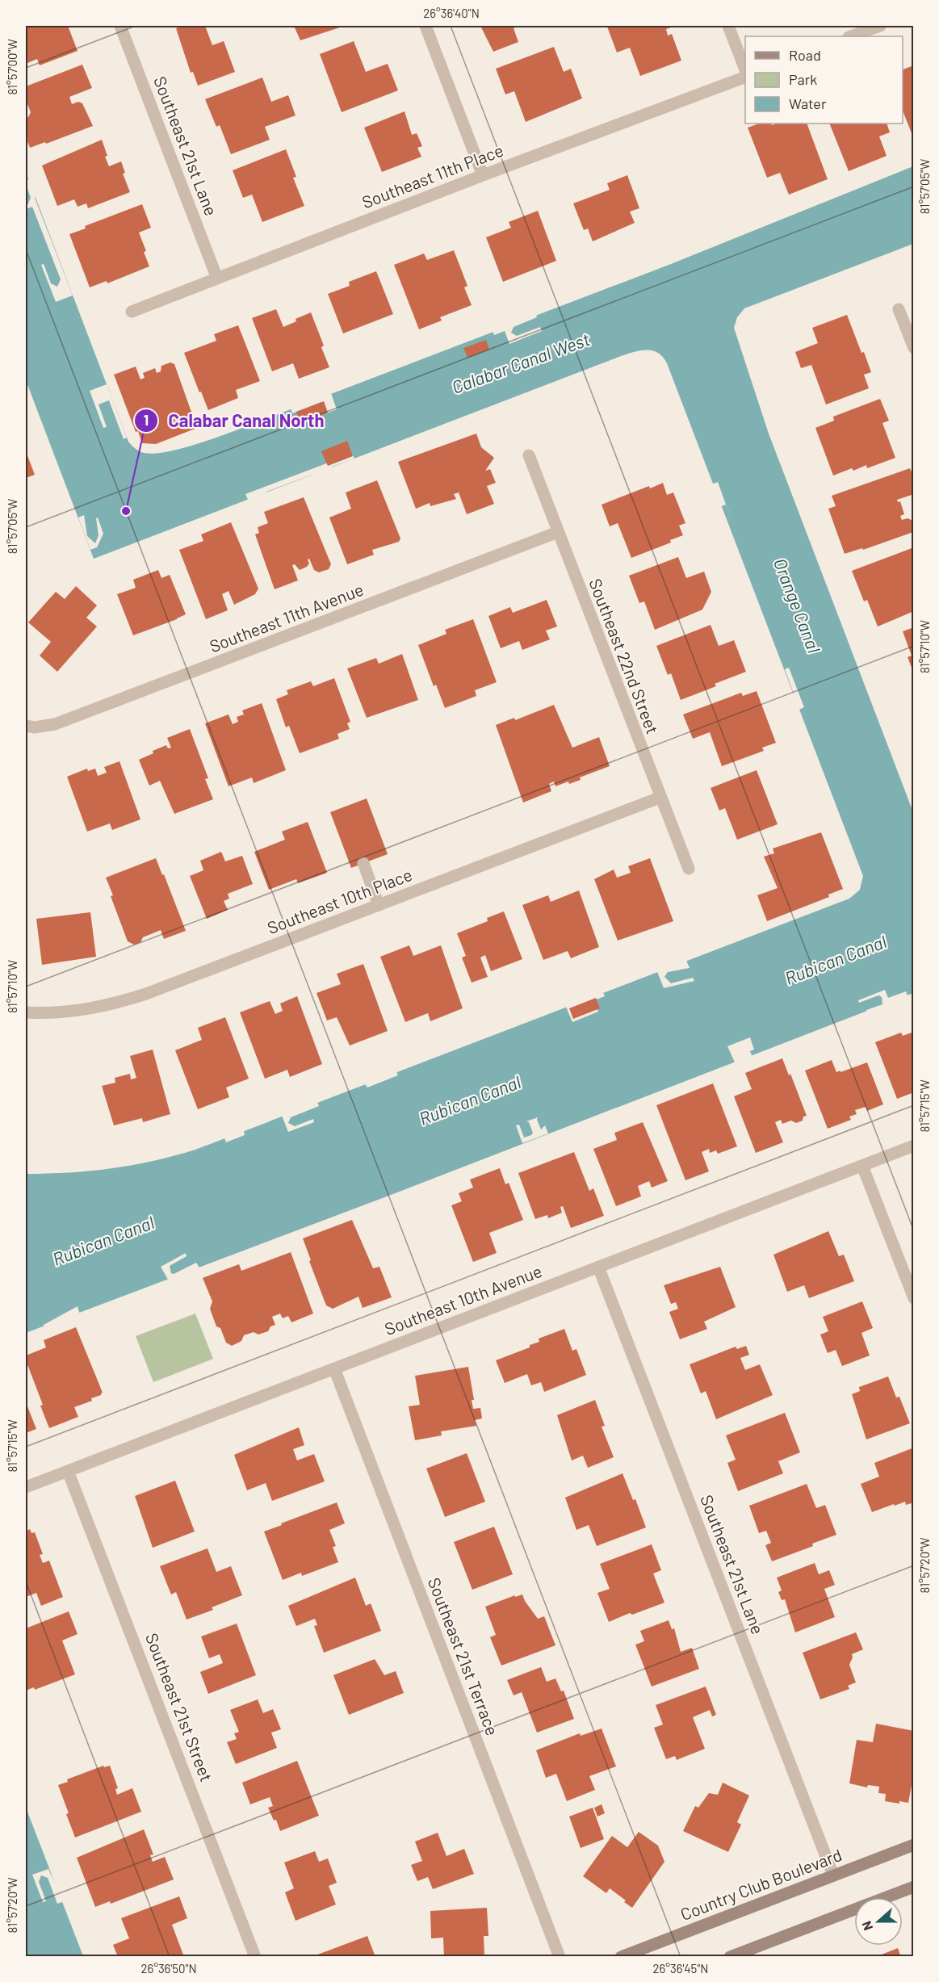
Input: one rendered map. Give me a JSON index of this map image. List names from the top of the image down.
{
  "streets": {
    "main road": ["Country Club Boulevard"],
    "street": [
      "Southeast 21st Lane",
      "Southeast 11th Place",
      "Southeast 11th Avenue",
      "Southeast 22nd Street",
      "Southeast 10th Place",
      "Southeast 10th Avenue",
      "Southeast 21st Terrace",
      "Southeast 21st Street"
    ]
  },
  "crossings": [
    ["Southeast 21st Lane", "Southeast 11th Place"],
    ["Southeast 21st Lane", "Southeast 10th Avenue"],
    ["Southeast 21st Lane", "Country Club Boulevard"],
    ["Southeast 11th Avenue", "Southeast 22nd Street"],
    ["Southeast 22nd Street", "Southeast 10th Place"],
    ["Southeast 10th Avenue", "Southeast 21st Terrace"],
    ["Southeast 10th Avenue", "Southeast 21st Street"]
  ],
  "water": ["Calabar Canal West", "Orange Canal", "Rubican Canal"],
  "places": ["Calabar Canal North"],
  "legend": ["Road", "Park", "Water"],
  "north": "left",
  "coordinates": [
    "26°36'40\"N",
    "81°57'00\"W",
    "81°57'05\"W",
    "81°57'10\"W",
    "81°57'15\"W",
    "81°57'20\"W",
    "26°36'50\"N",
    "26°36'45\"N"
  ]
}
